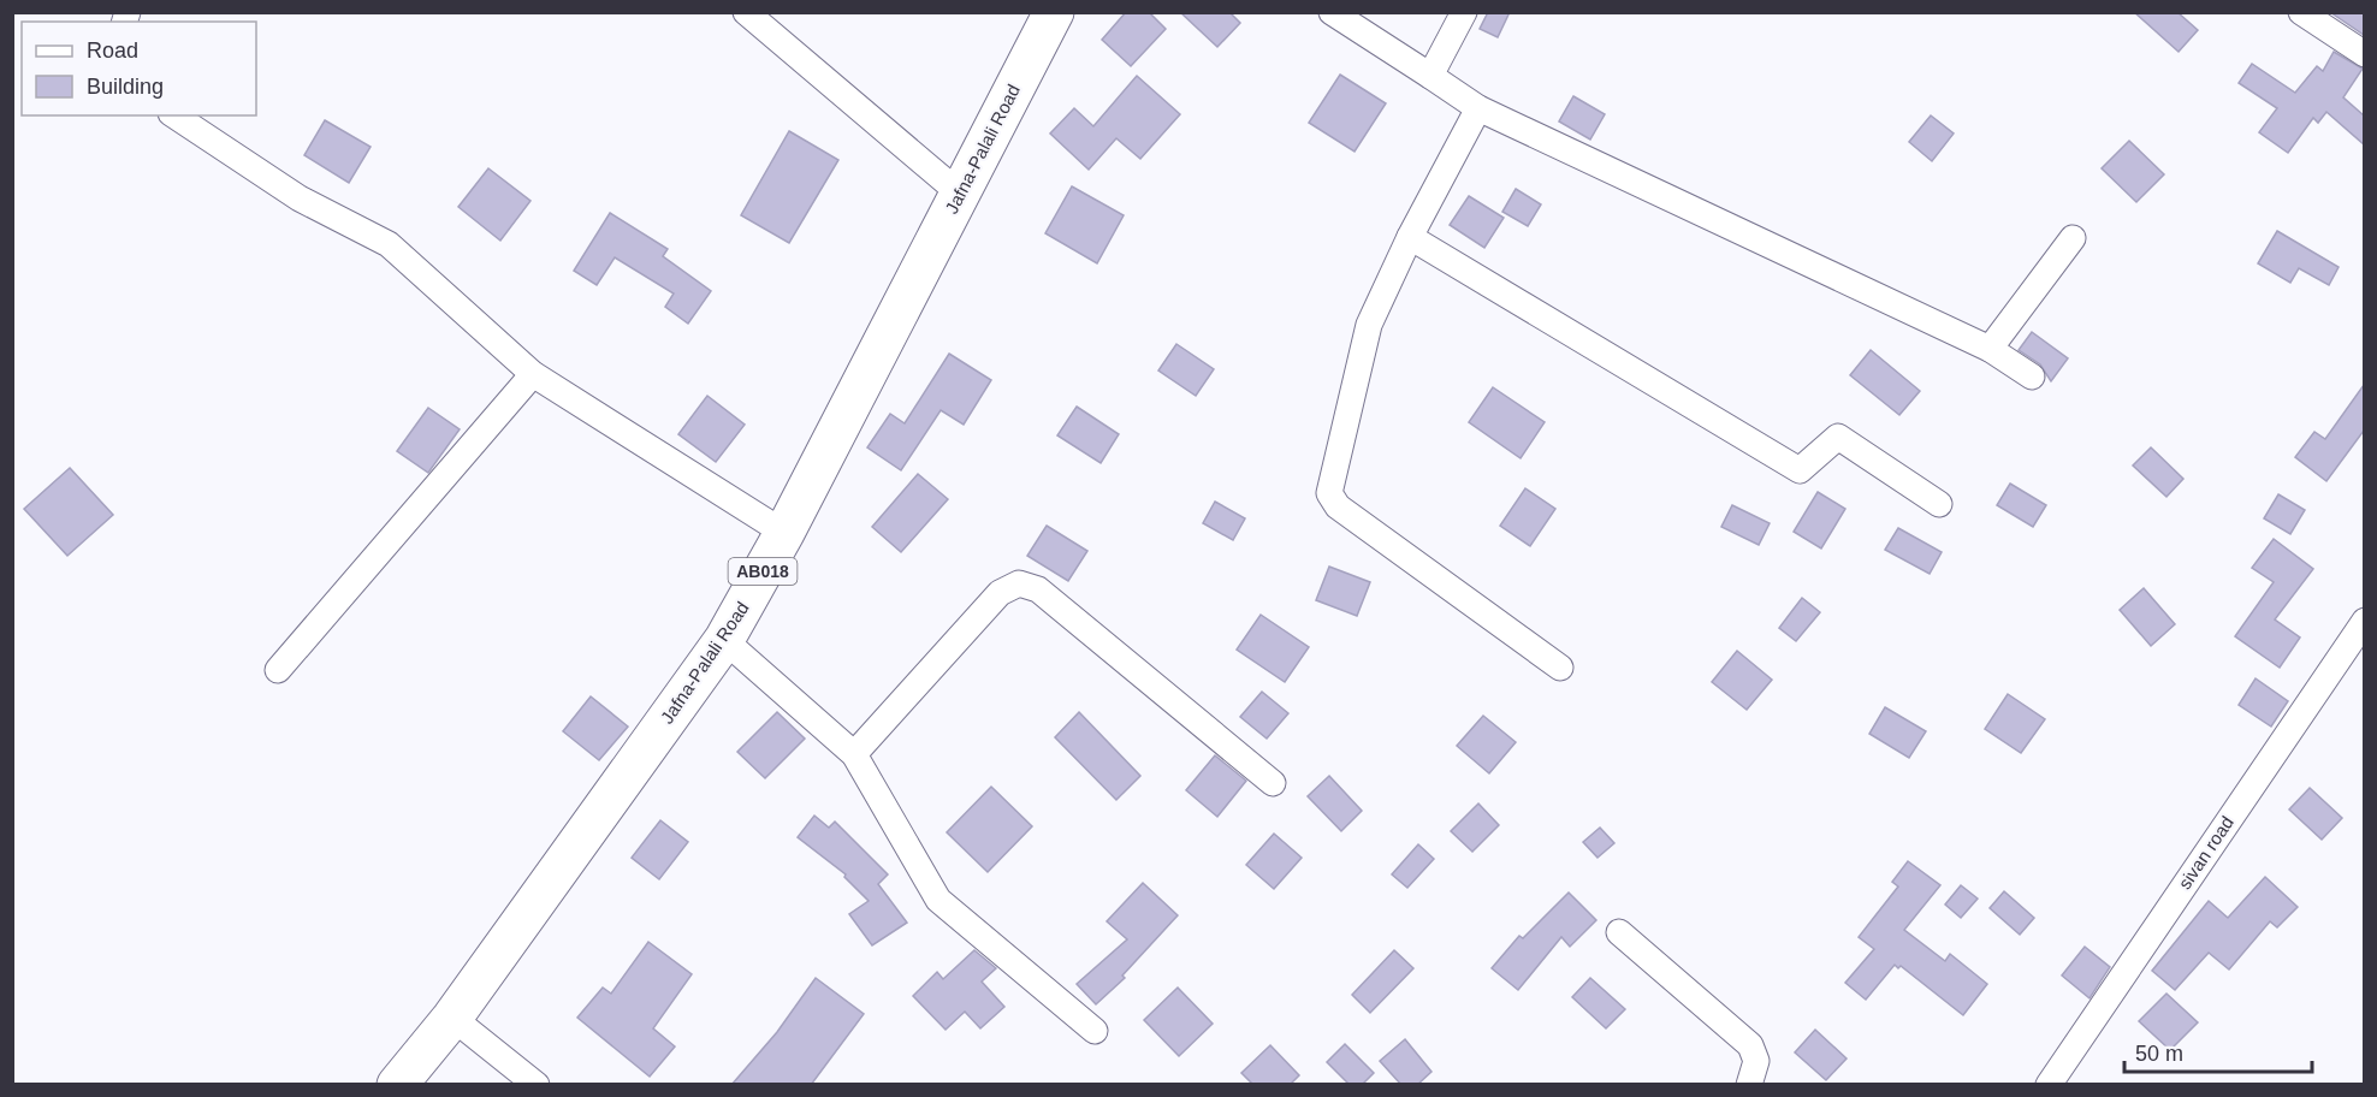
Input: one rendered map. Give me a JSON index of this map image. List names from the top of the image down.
{
  "streets": {
    "main road": ["Jafna-Palali Road", "AB018"],
    "street": ["sivan road"]
  },
  "legend": ["Road", "Building"],
  "scale_bar": "50 m"
}
